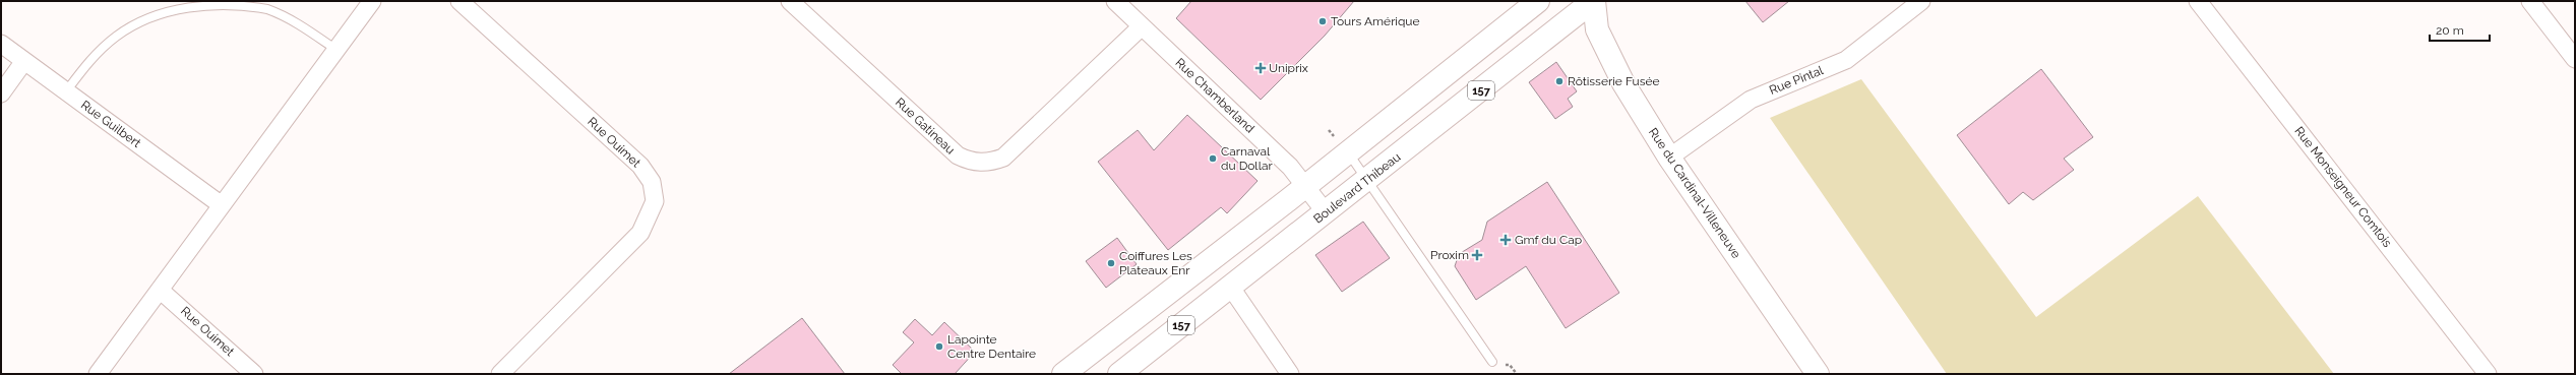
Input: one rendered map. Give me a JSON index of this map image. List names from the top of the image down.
{
  "streets": {
    "main road": ["157", "Boulevard Thibeau", "Rue du Cardinal-Villeneuve"],
    "street": [
      "Rue Pintal",
      "Rue Chamberland",
      "Rue Guilbert",
      "Rue Gatineau",
      "Rue Ouimet",
      "Rue Monseigneur Comtois"
    ]
  },
  "crossings": [
    ["Rue Pintal", "Rue du Cardinal-Villeneuve"],
    ["157", "Rue Chamberland"],
    ["Rue Chamberland", "Rue Gatineau"],
    ["Rue Chamberland", "Boulevard Thibeau"],
    ["Boulevard Thibeau", "Rue du Cardinal-Villeneuve"]
  ],
  "places": {
    "other": [
      "Tours Amérique",
      "Rôtisserie Fusée",
      "Carnaval du Dollar",
      "Coiffures Les Plateaux Enr",
      "Lapointe Centre Dentaire"
    ],
    "health": ["Uniprix", "Gmf du Cap", "Proxim"]
  },
  "scale_bar": "20 m"
}
